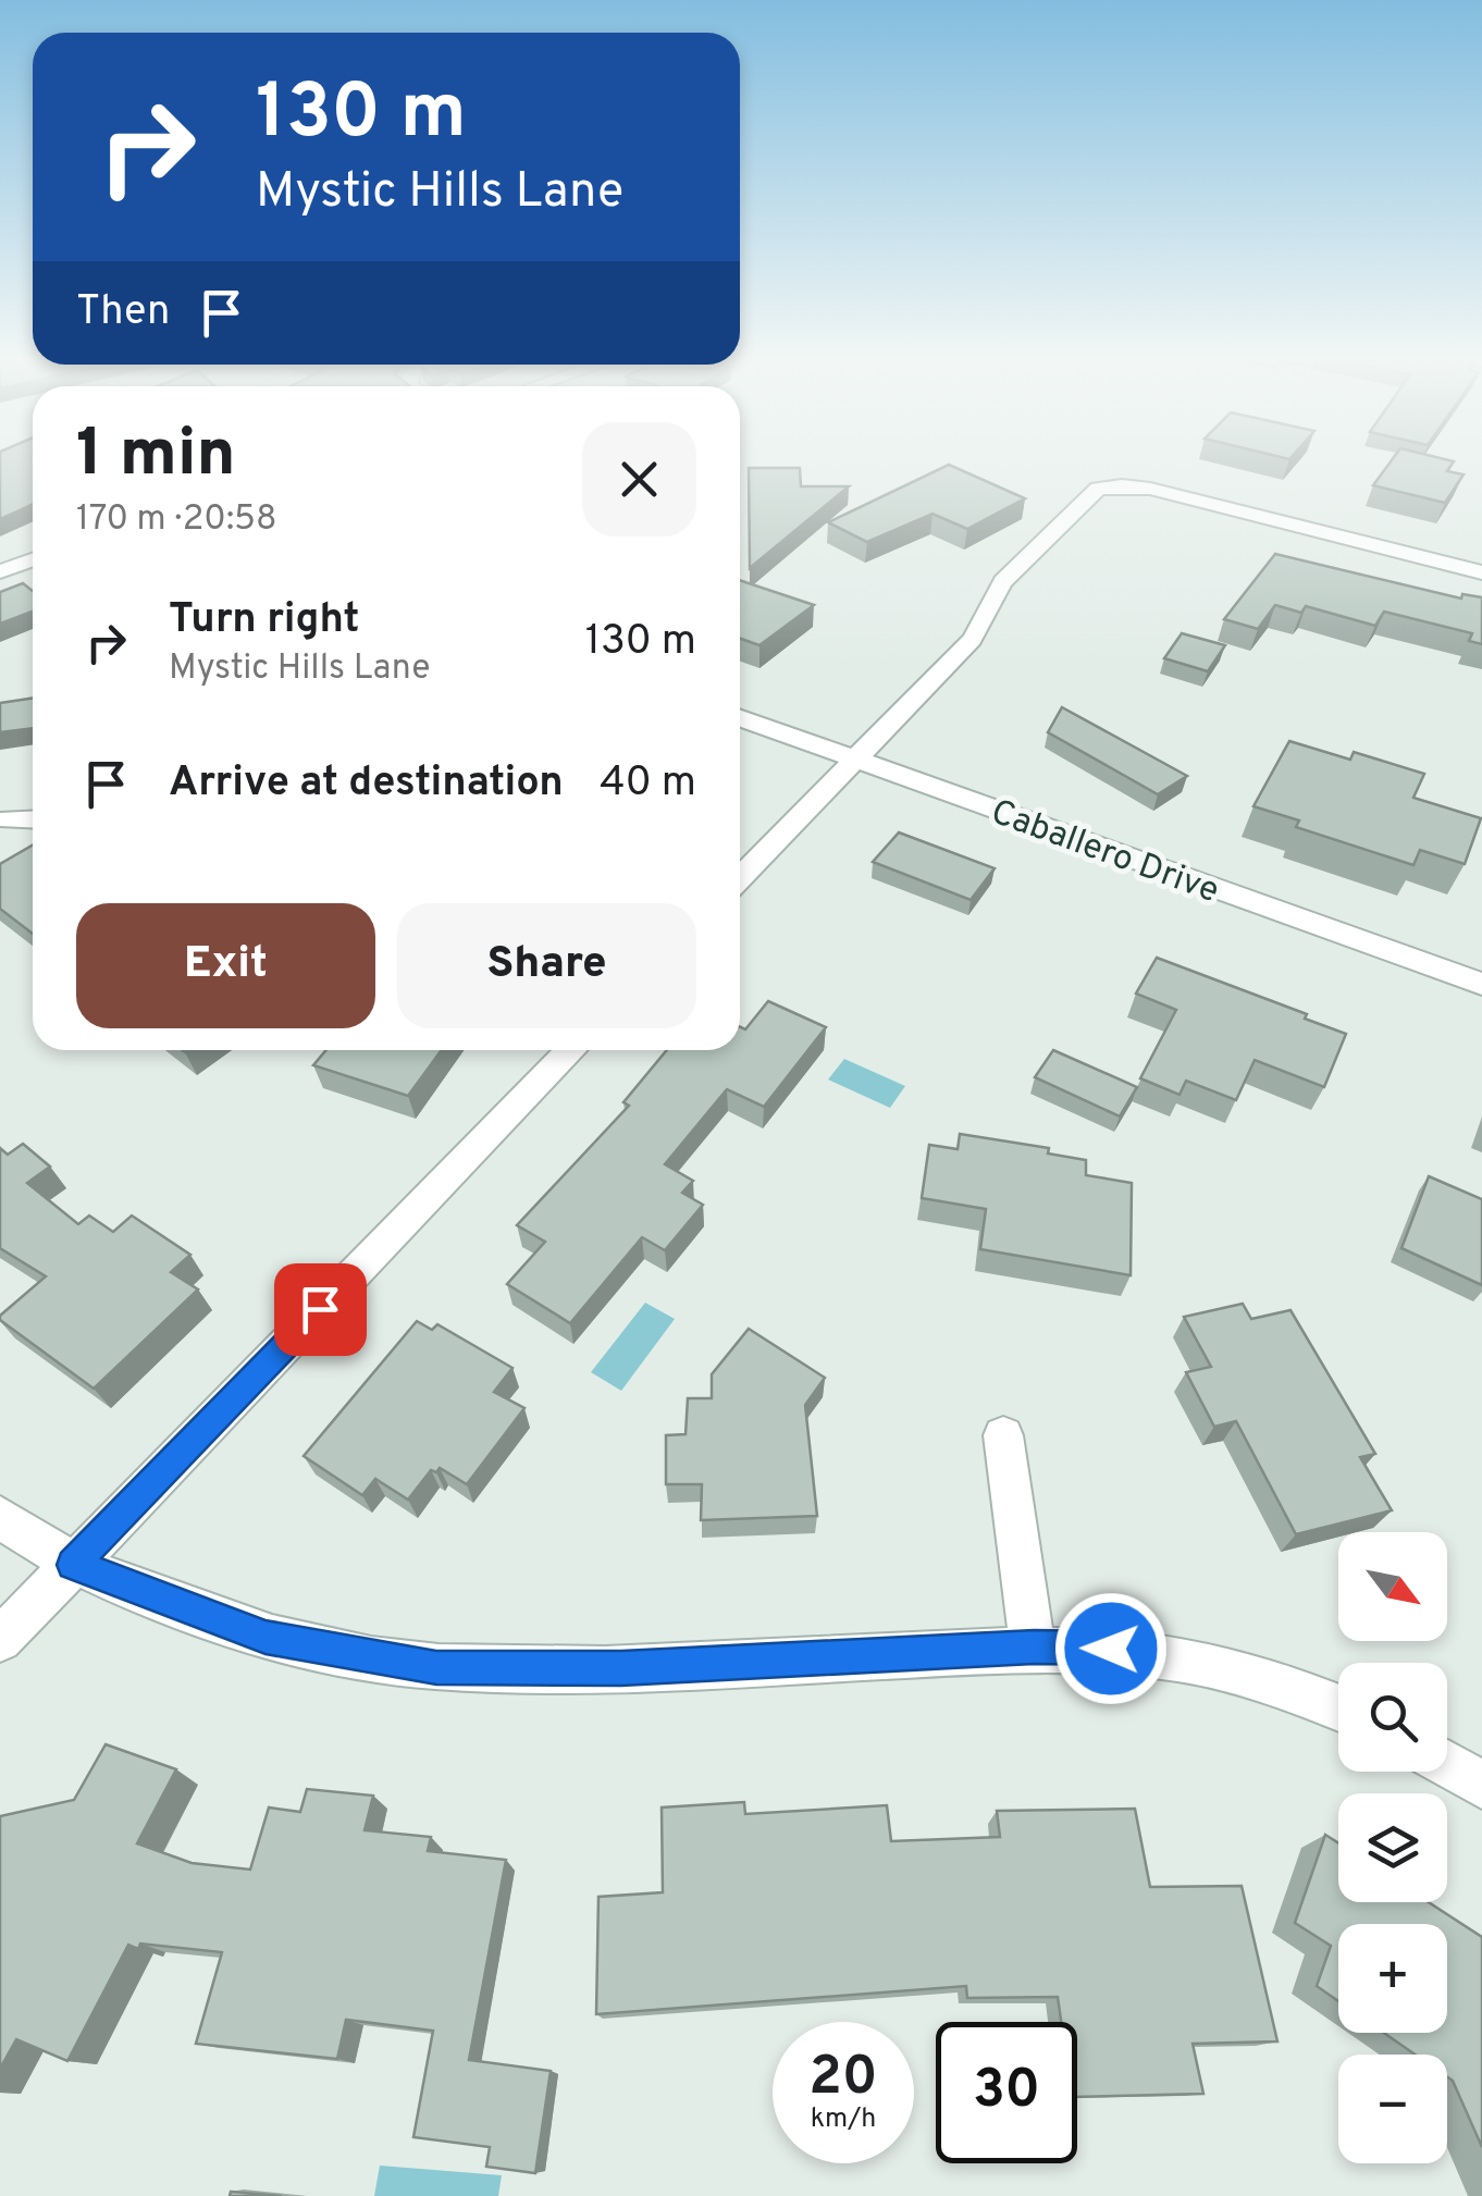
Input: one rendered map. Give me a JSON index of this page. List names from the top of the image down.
{
  "streets": {
    "street": ["Caballero Drive"]
  },
  "north": "bottom right",
  "page": {
    "turn": ["130 m", "Mystic Hills Lane"],
    "then": "Then",
    "heading": ["1 min", "170 m · 20:58"],
    "list": [
      {
        "name": "Turn right",
        "note": "Mystic Hills Lane",
        "value": "130 m"
      },
      {
        "name": "Arrive at destination",
        "value": "40 m"
      }
    ],
    "buttons": ["Exit", "Share"],
    "map_buttons": ["+", "−"],
    "speed": "20 km/h",
    "limit": "30"
  }
}
